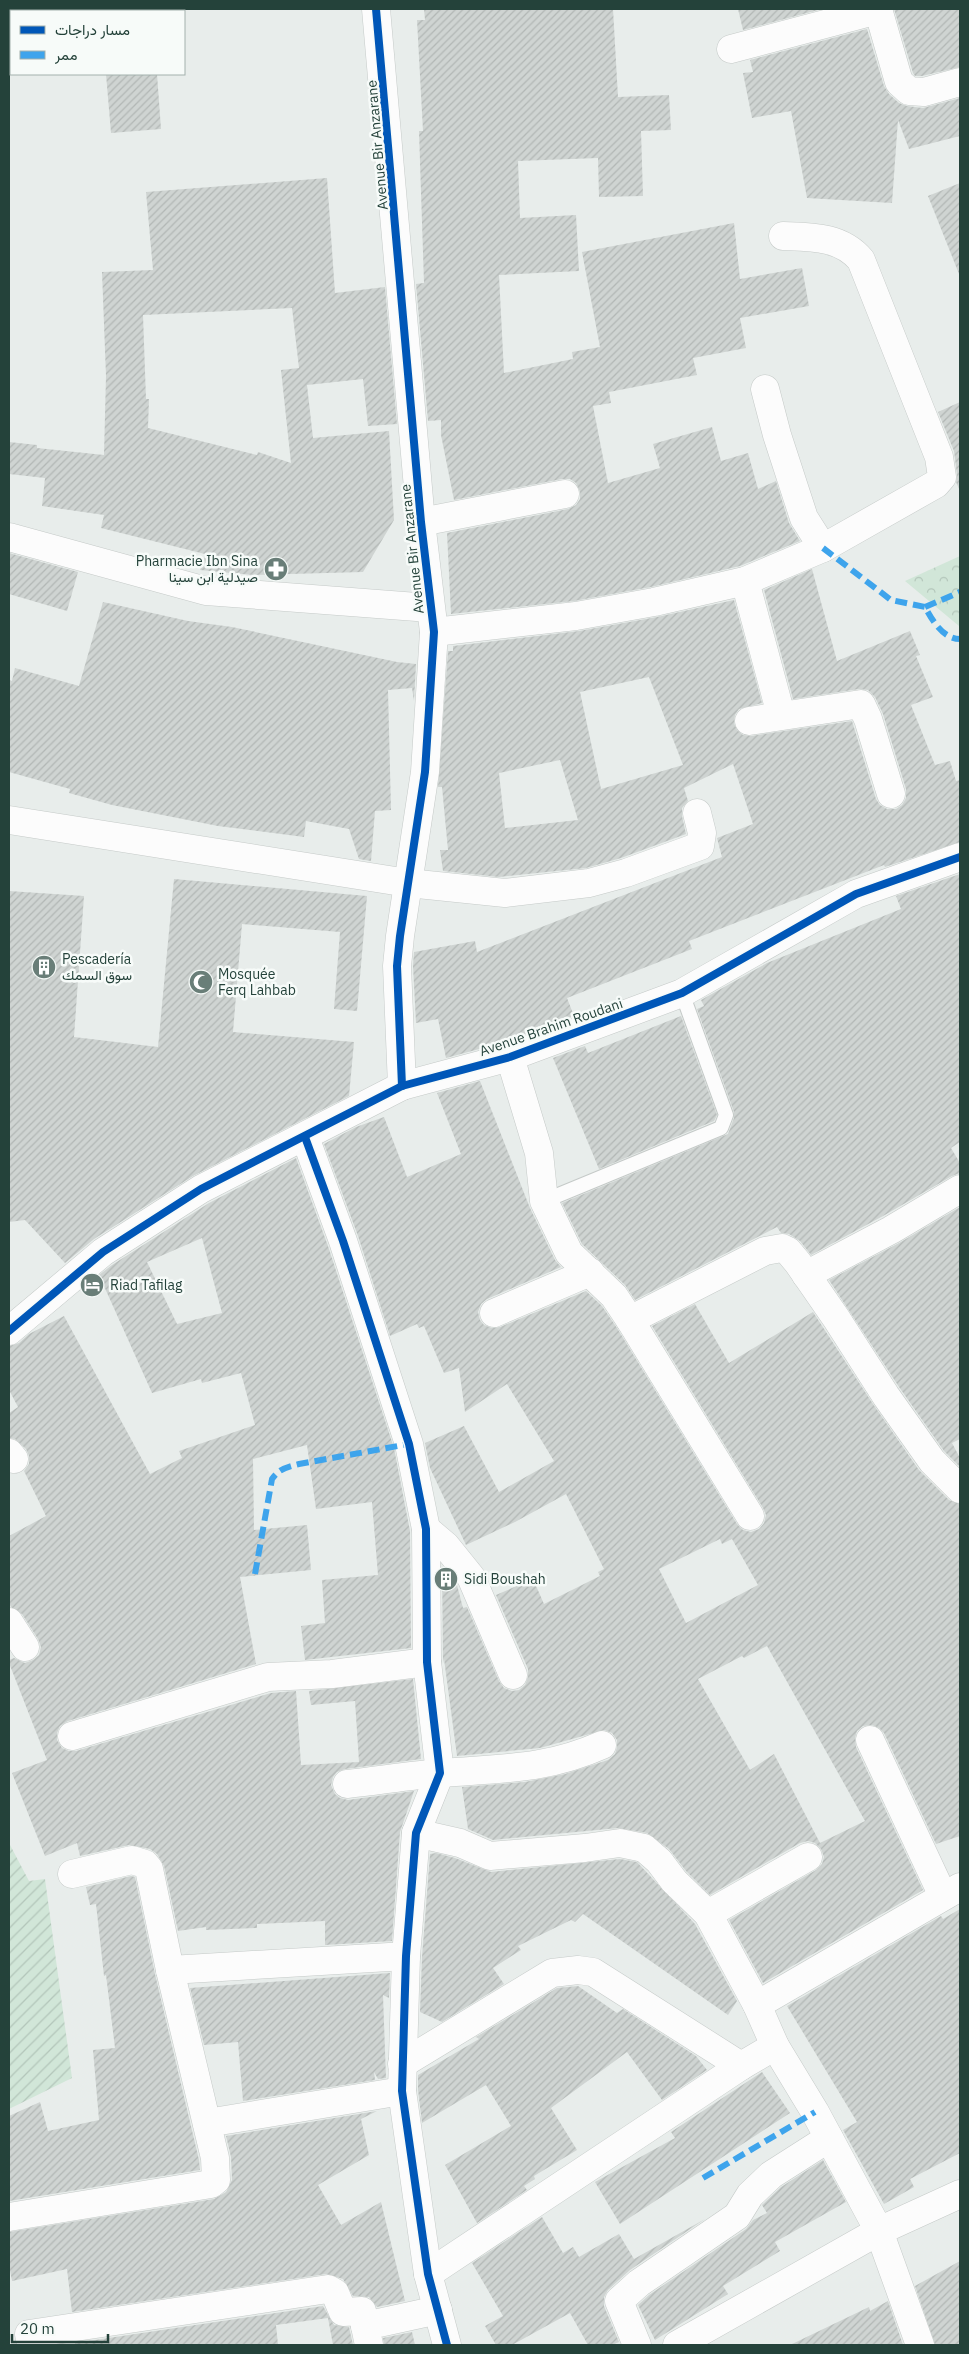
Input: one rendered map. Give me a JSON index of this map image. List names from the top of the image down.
{
  "streets": {
    "street": ["Avenue Bir Anzarane", "Avenue Brahim Roudani"]
  },
  "crossings": [
    ["Avenue Bir Anzarane", "Avenue Brahim Roudani"]
  ],
  "places": {
    "pharmacy": ["Pharmacie Ibn Sina صيدلية ابن سينا"],
    "building": ["Pescadería سوق السمك", "Sidi Boushah"],
    "mosque": ["Mosquée Ferq Lahbab"],
    "hotel": ["Riad Tafilag"]
  },
  "legend": ["مسار دراجات", "ممر"],
  "scale_bar": "20 m"
}
